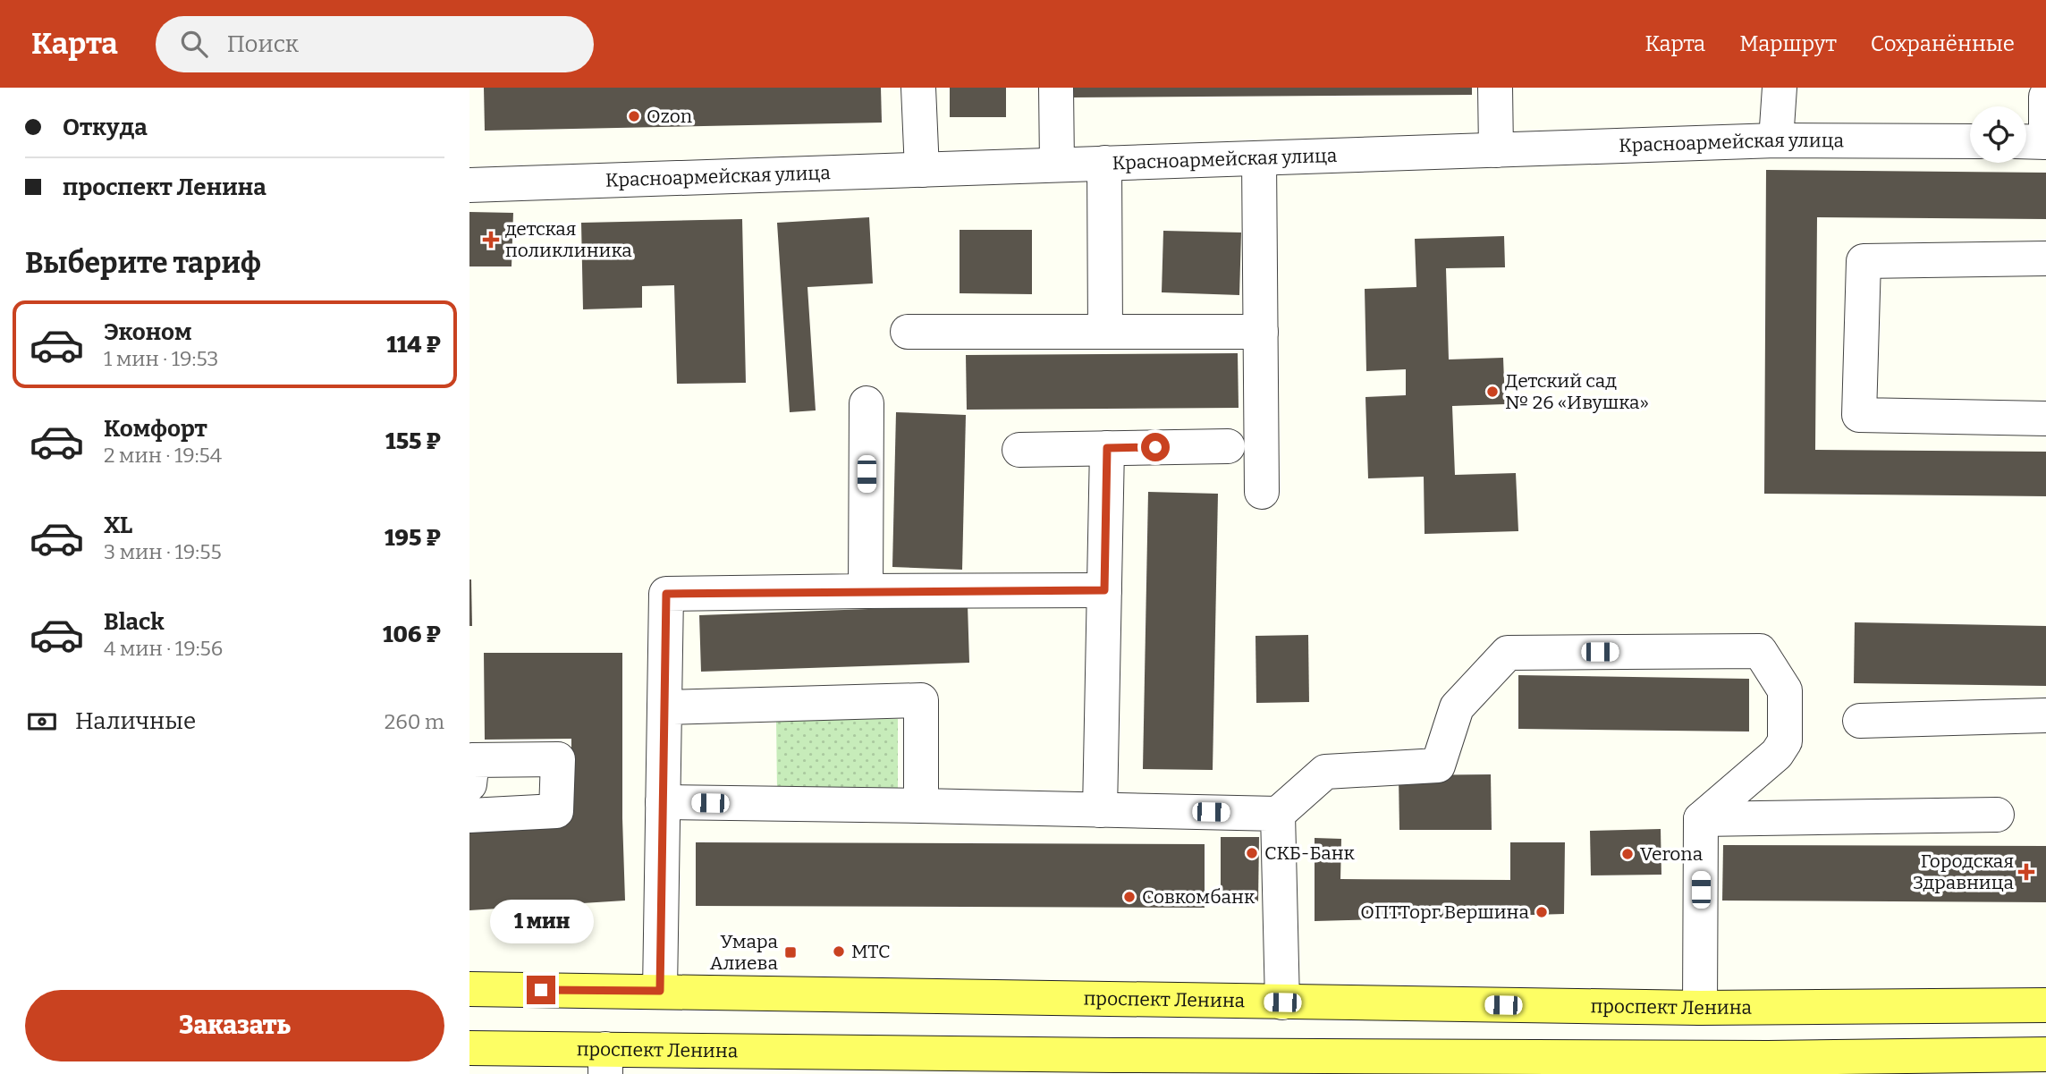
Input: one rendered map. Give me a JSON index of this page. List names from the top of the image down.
{
  "streets": {
    "main road": ["проспект Ленина"],
    "street": ["Красноармейская улица"]
  },
  "places": {
    "other": [
      "Ozon",
      "Детский сад № 26 «Ивушка»",
      "СКБ-Банк",
      "Verona",
      "Совкомбанк",
      "ОПТТорг Вершина",
      "МТС"
    ],
    "health": ["детская поликлиника", "Городская Здравница"],
    "transit": ["Умара Алиева"]
  },
  "page": {
    "header": "Карта",
    "search": "Поиск",
    "nav": ["Карта", "Маршрут", "Сохранённые"],
    "banner": ["Откуда", "проспект Ленина"],
    "heading": "Выберите тариф",
    "list": [
      {
        "name": "Эконом",
        "note": "1 мин · 19:53",
        "value": "114 ₽"
      },
      {
        "name": "Комфорт",
        "note": "2 мин · 19:54",
        "value": "155 ₽"
      },
      {
        "name": "XL",
        "note": "3 мин · 19:55",
        "value": "195 ₽"
      },
      {
        "name": "Black",
        "note": "4 мин · 19:56",
        "value": "106 ₽"
      }
    ],
    "pay": ["Наличные", "260 m"],
    "bubble": "1 мин",
    "buttons": "Заказать"
  }
}
